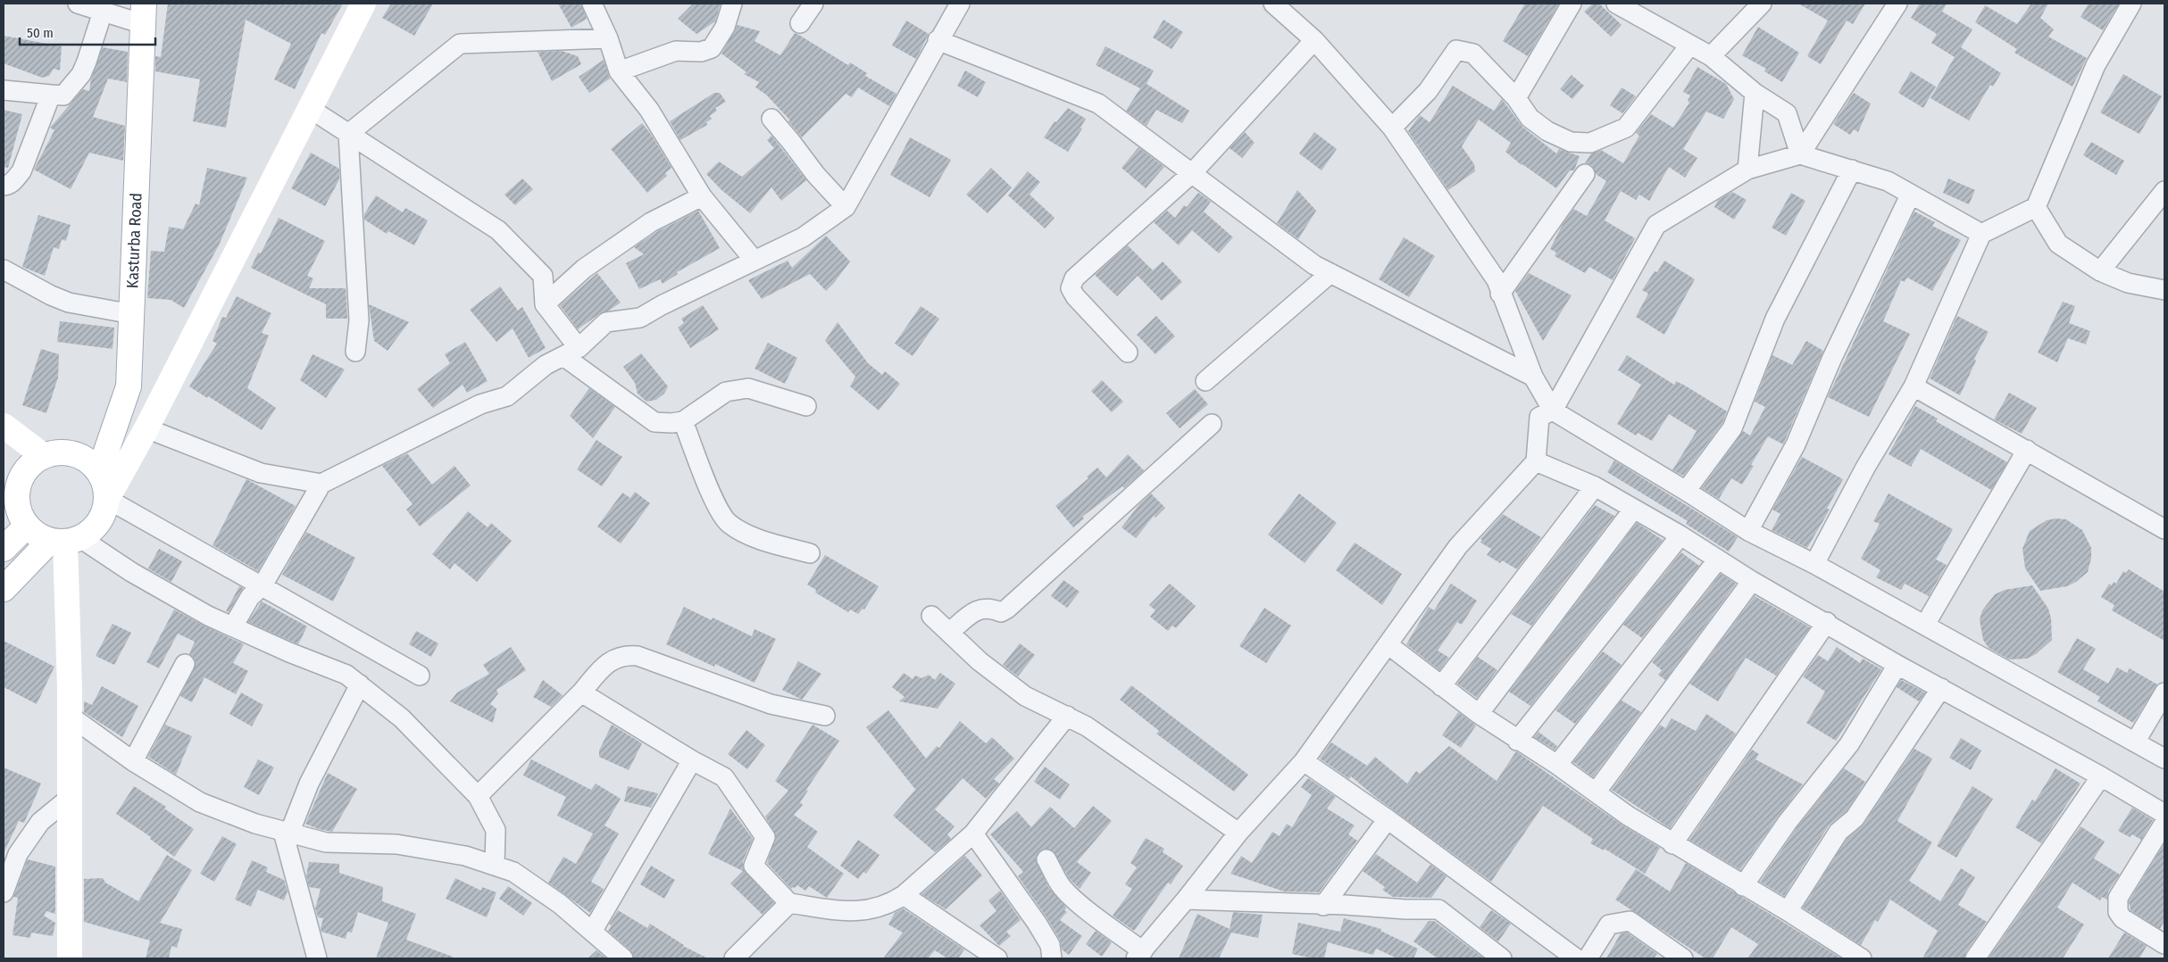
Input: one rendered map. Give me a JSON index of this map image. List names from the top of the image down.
{
  "streets": {
    "main road": ["Kasturba Road"]
  },
  "scale_bar": "50 m"
}
